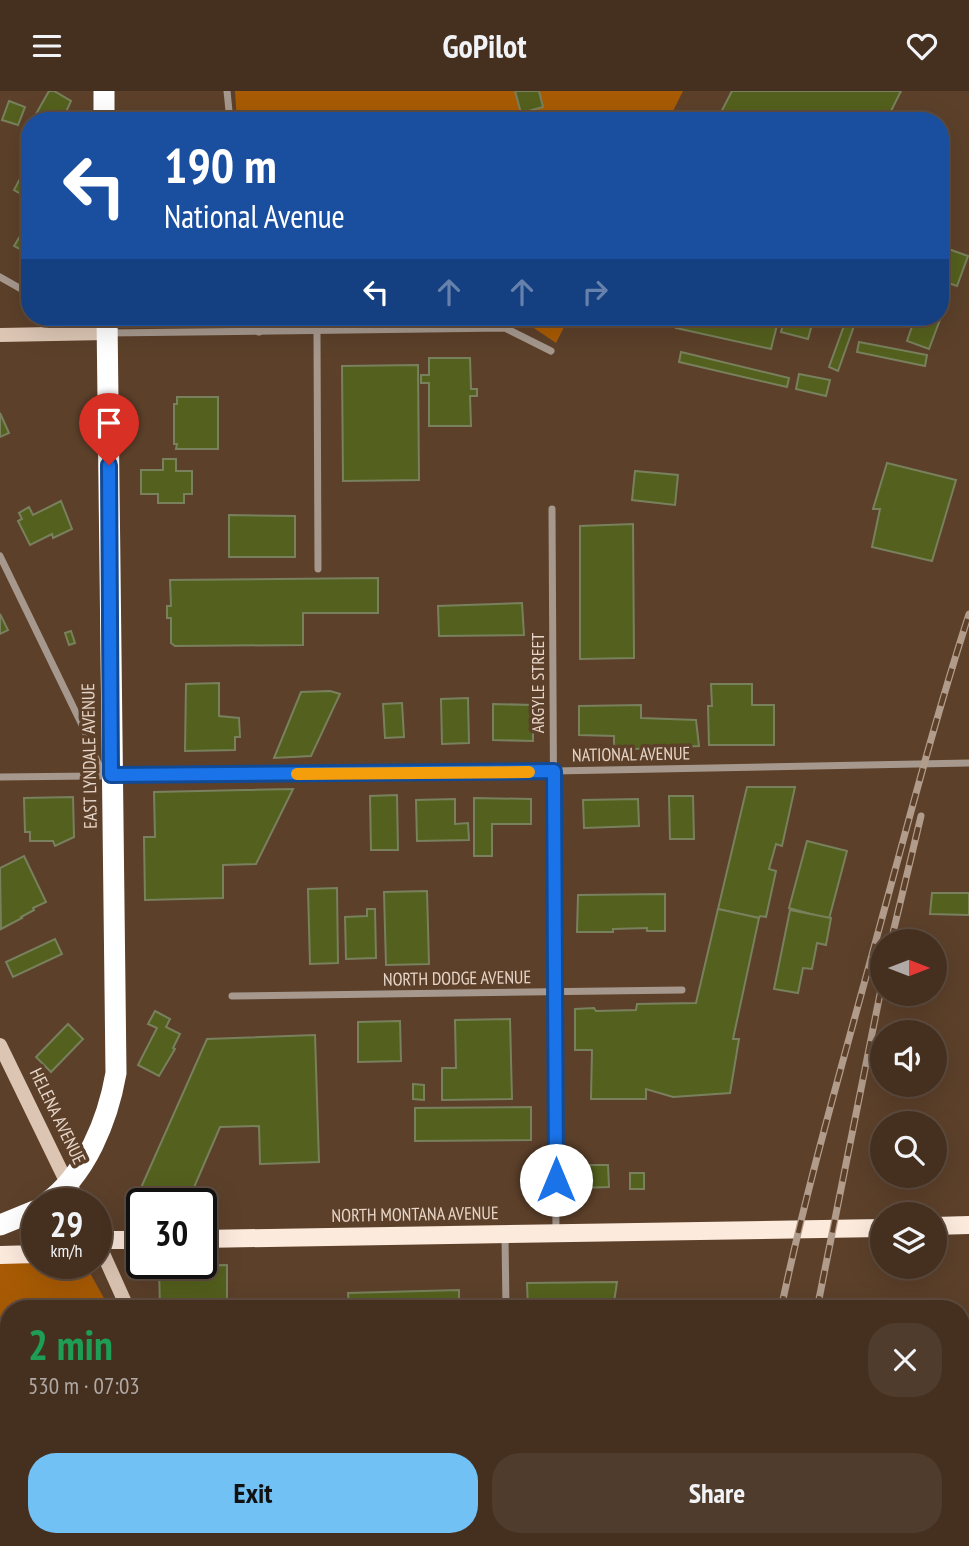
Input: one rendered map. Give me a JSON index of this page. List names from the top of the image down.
{
  "streets": {
    "highway": ["EAST LYNDALE AVENUE"],
    "main road": ["HELENA AVENUE", "NORTH MONTANA AVENUE"],
    "street": ["ARGYLE STREET", "NATIONAL AVENUE", "NORTH DODGE AVENUE"]
  },
  "crossings": [
    ["ARGYLE STREET", "NATIONAL AVENUE"],
    ["ARGYLE STREET", "NORTH DODGE AVENUE"],
    ["ARGYLE STREET", "NORTH MONTANA AVENUE"],
    ["NATIONAL AVENUE", "EAST LYNDALE AVENUE"],
    ["EAST LYNDALE AVENUE", "HELENA AVENUE"]
  ],
  "north": "right",
  "page": {
    "header": "GoPilot",
    "turn": ["190 m", "National Avenue"],
    "speed": "29 km/h",
    "limit": "30",
    "heading": ["2 min", "530 m · 07:03"],
    "buttons": ["Exit", "Share"]
  }
}
